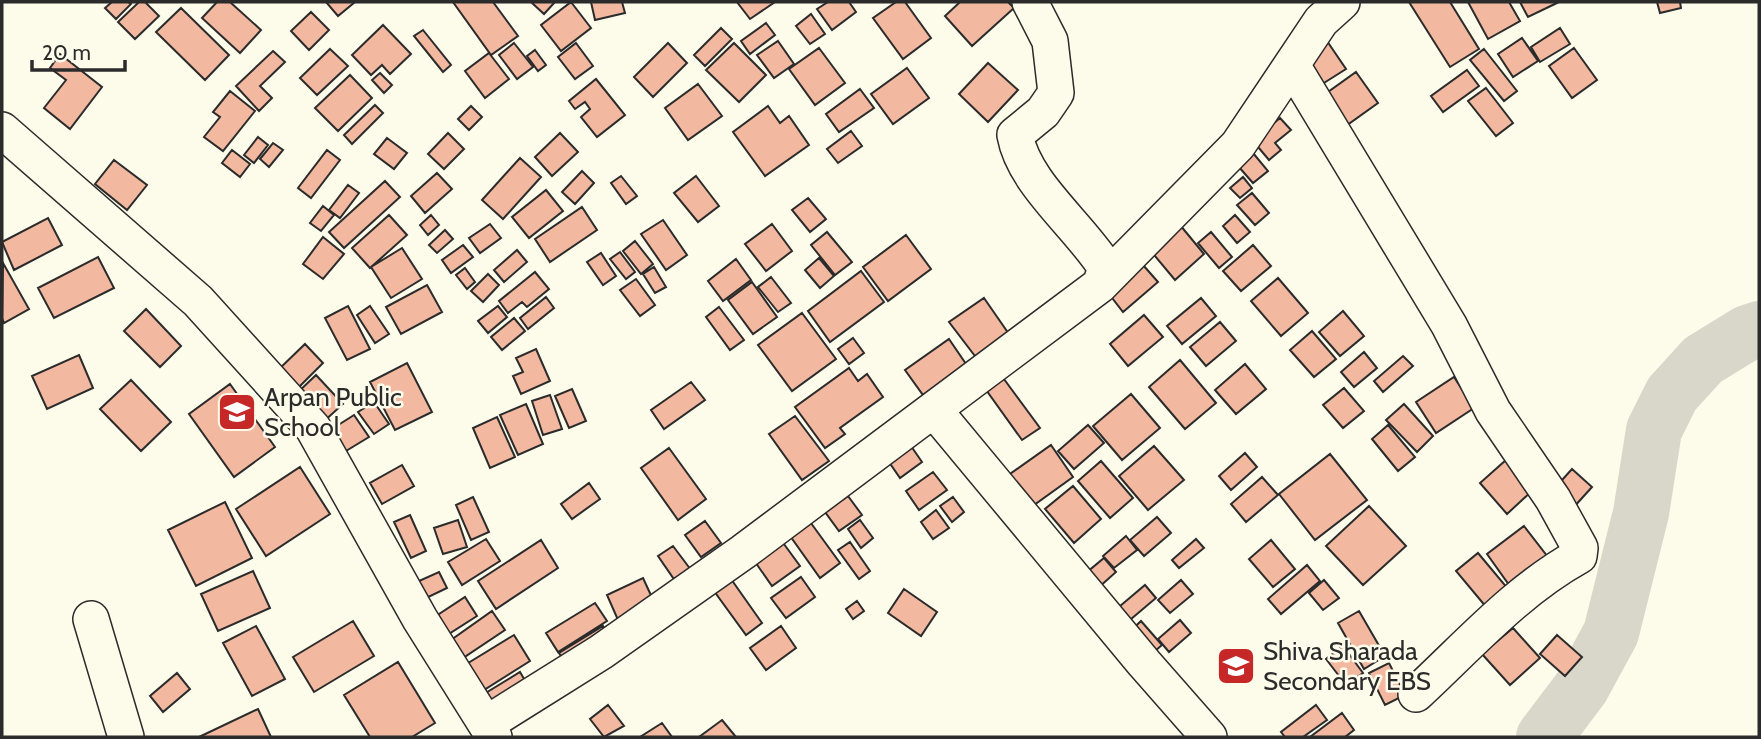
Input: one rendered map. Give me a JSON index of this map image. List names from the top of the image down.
{
  "places": {
    "school or university": ["Arpan Public School", "Shiva Sharada Secondary EBS"]
  },
  "scale_bar": "20 m"
}
